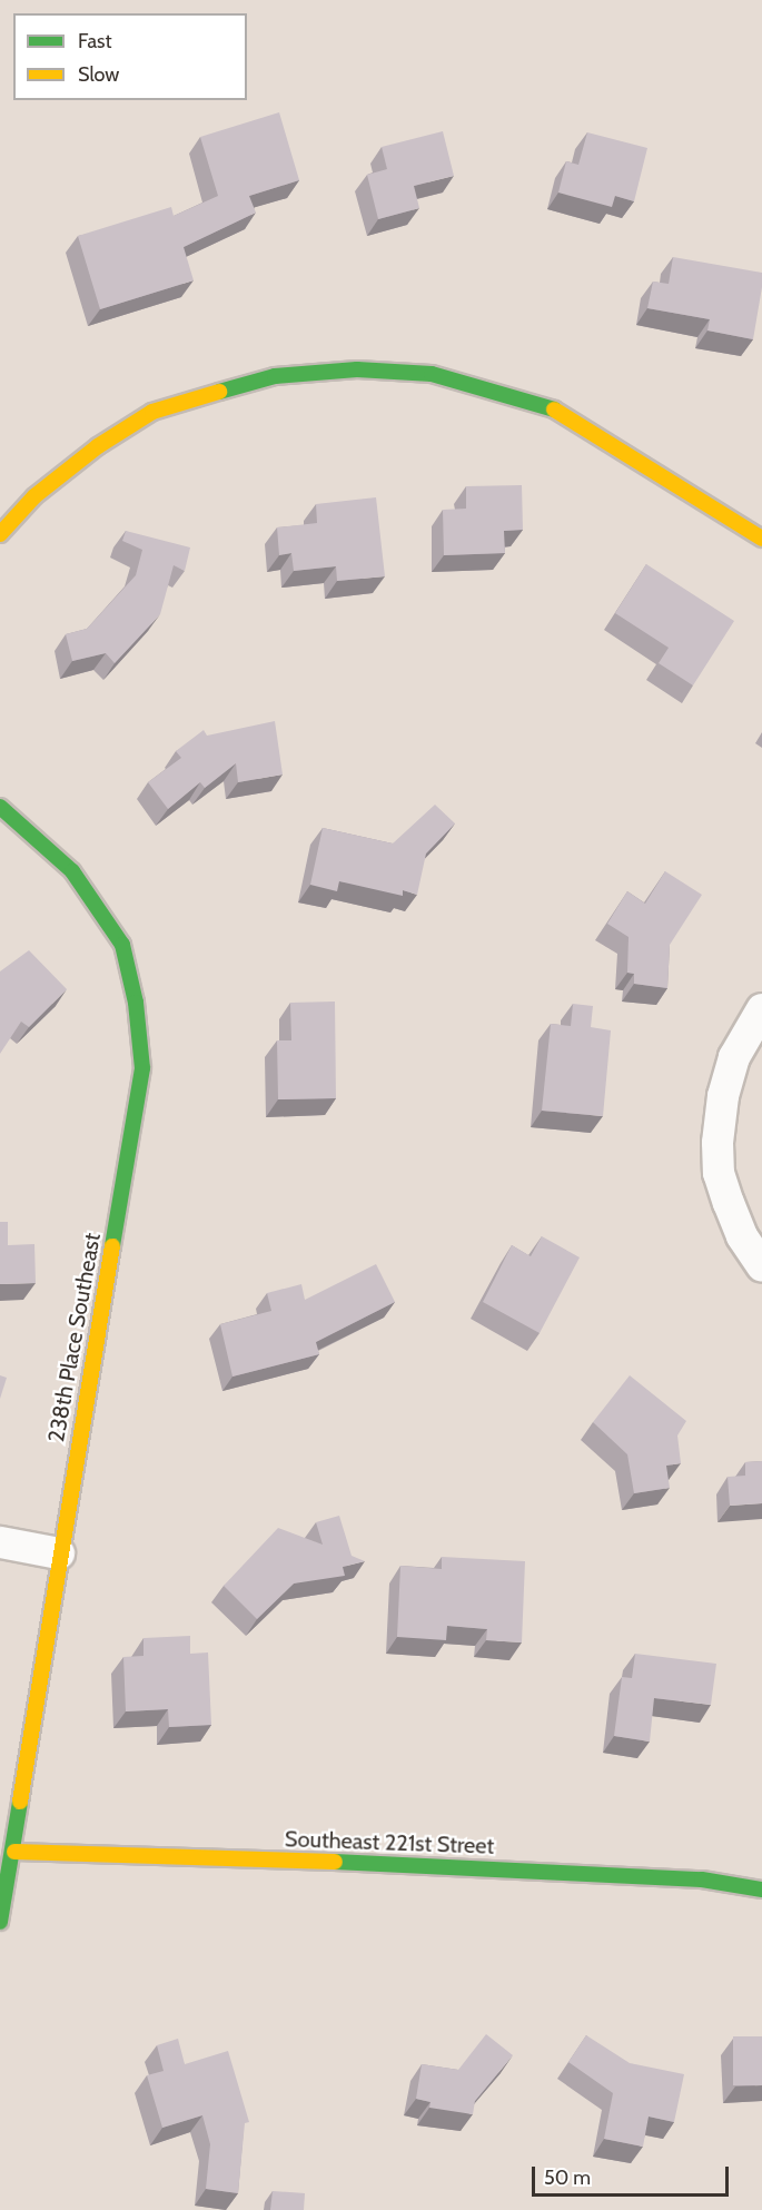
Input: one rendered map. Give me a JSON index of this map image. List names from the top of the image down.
{
  "streets": {
    "street": ["238th Place Southeast", "Southeast 221st Street"]
  },
  "crossings": [
    ["238th Place Southeast", "Southeast 221st Street"]
  ],
  "legend": ["Fast", "Slow"],
  "scale_bar": "50 m"
}
